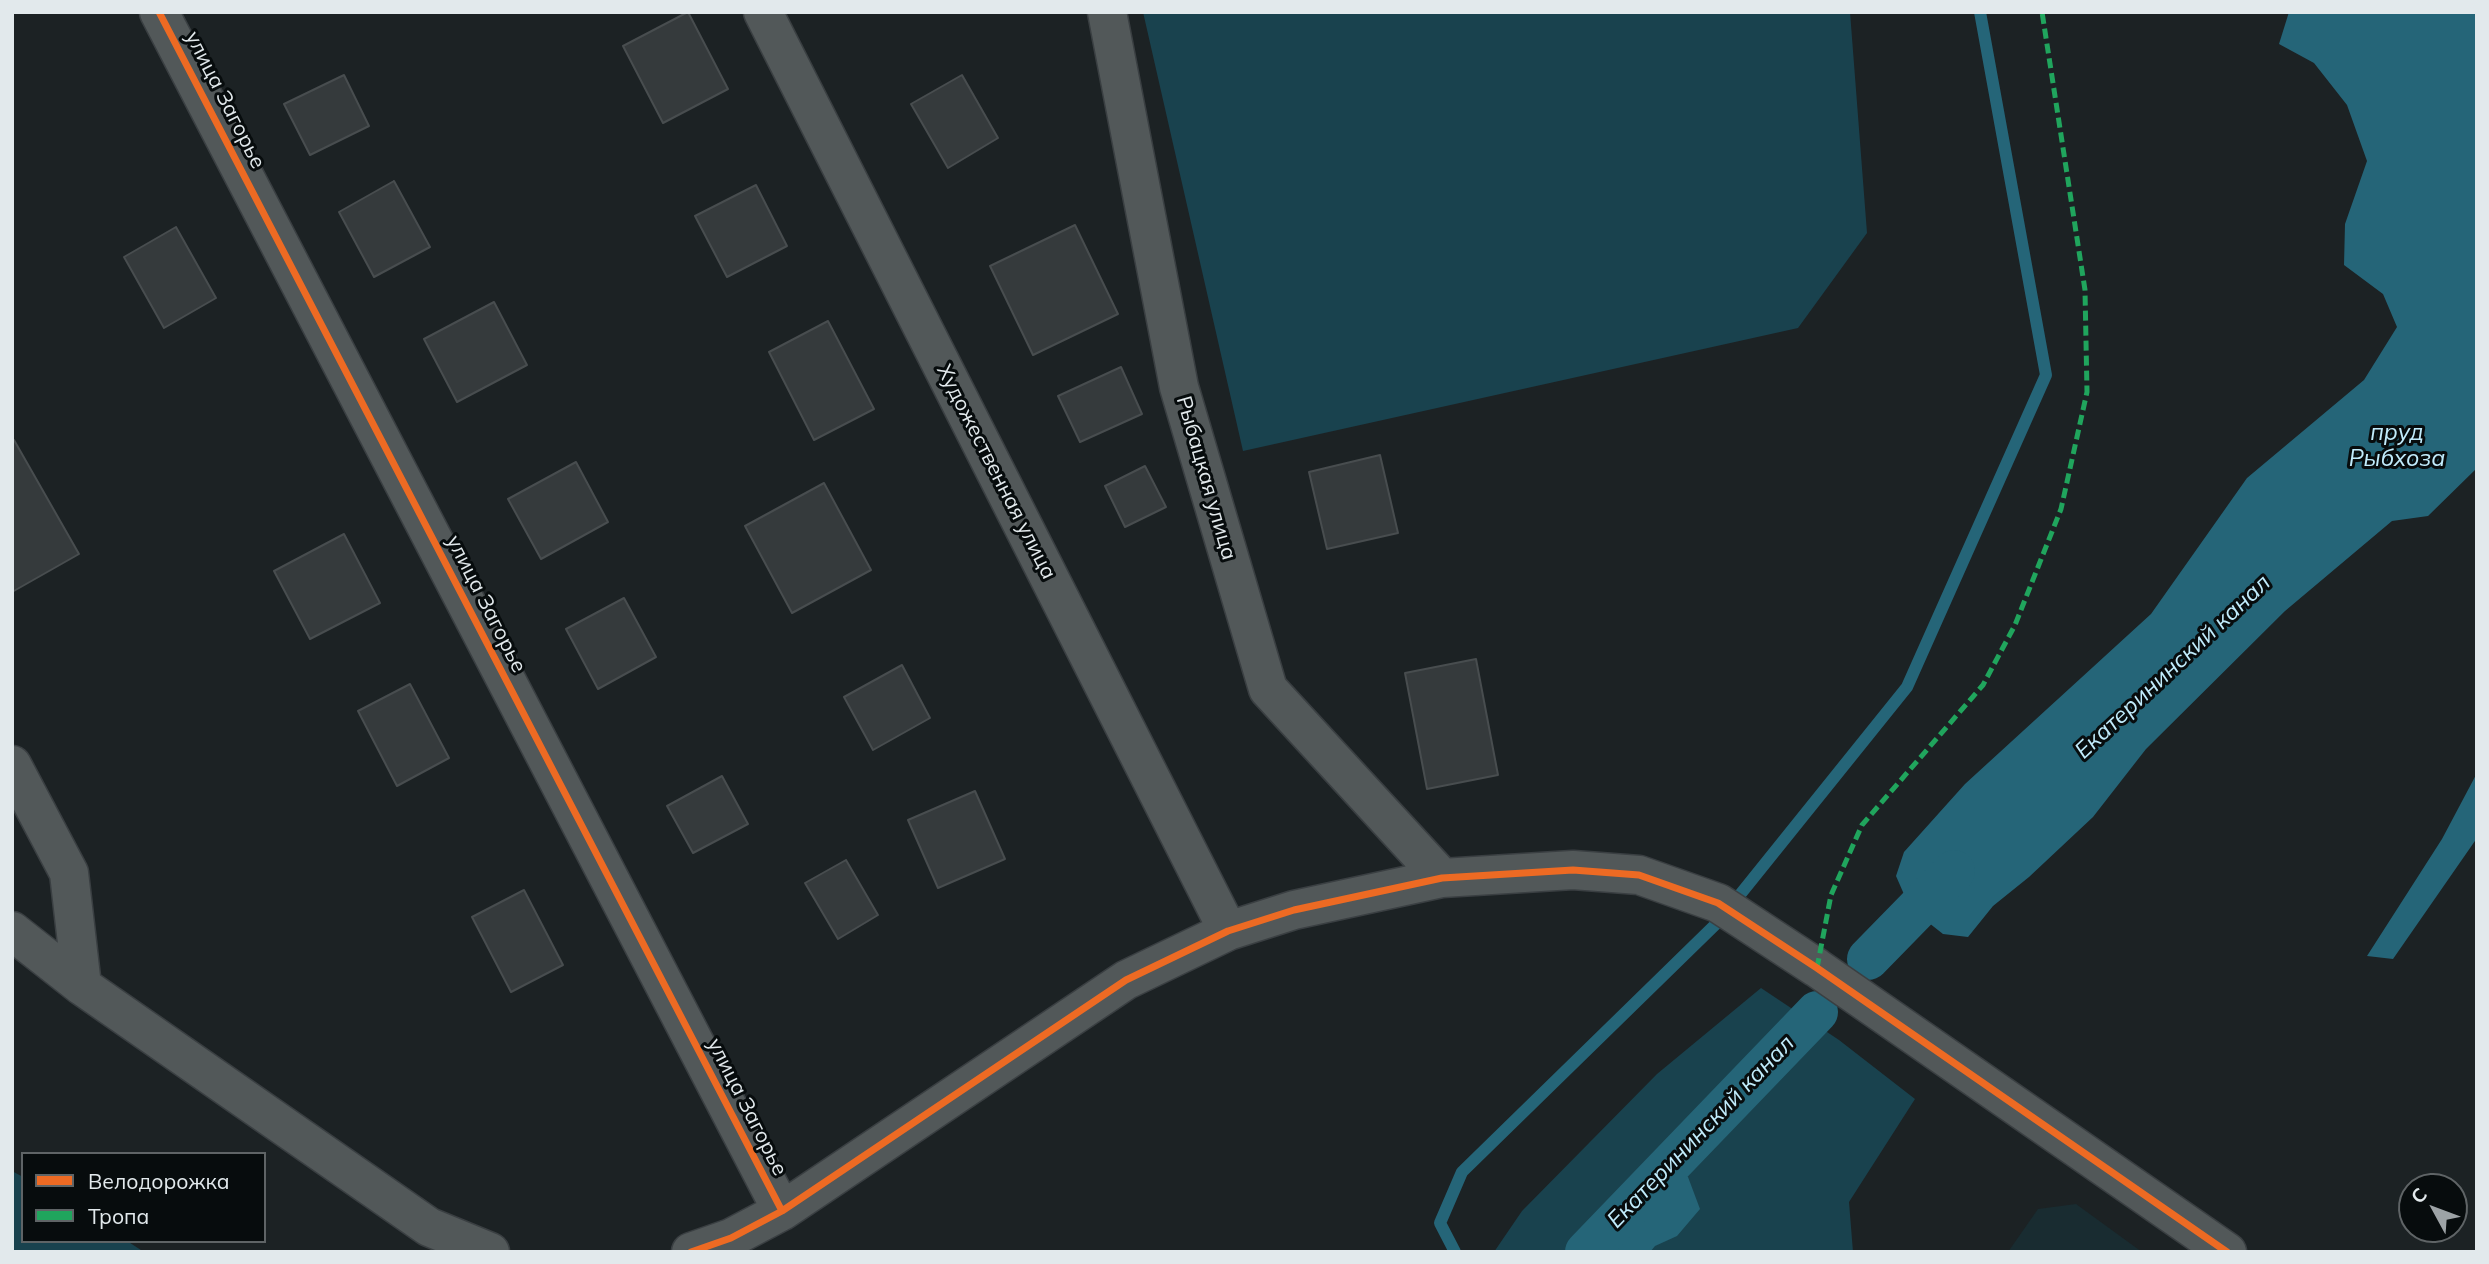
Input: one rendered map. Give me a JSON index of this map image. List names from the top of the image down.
{
  "streets": {
    "street": ["улица Загорье", "Художественная улица", "Рыбацкая улица"]
  },
  "water": ["пруд Рыбхоза", "Екатерининский канал"],
  "legend": ["Велодорожка", "Тропа"],
  "north": "top left"
}
